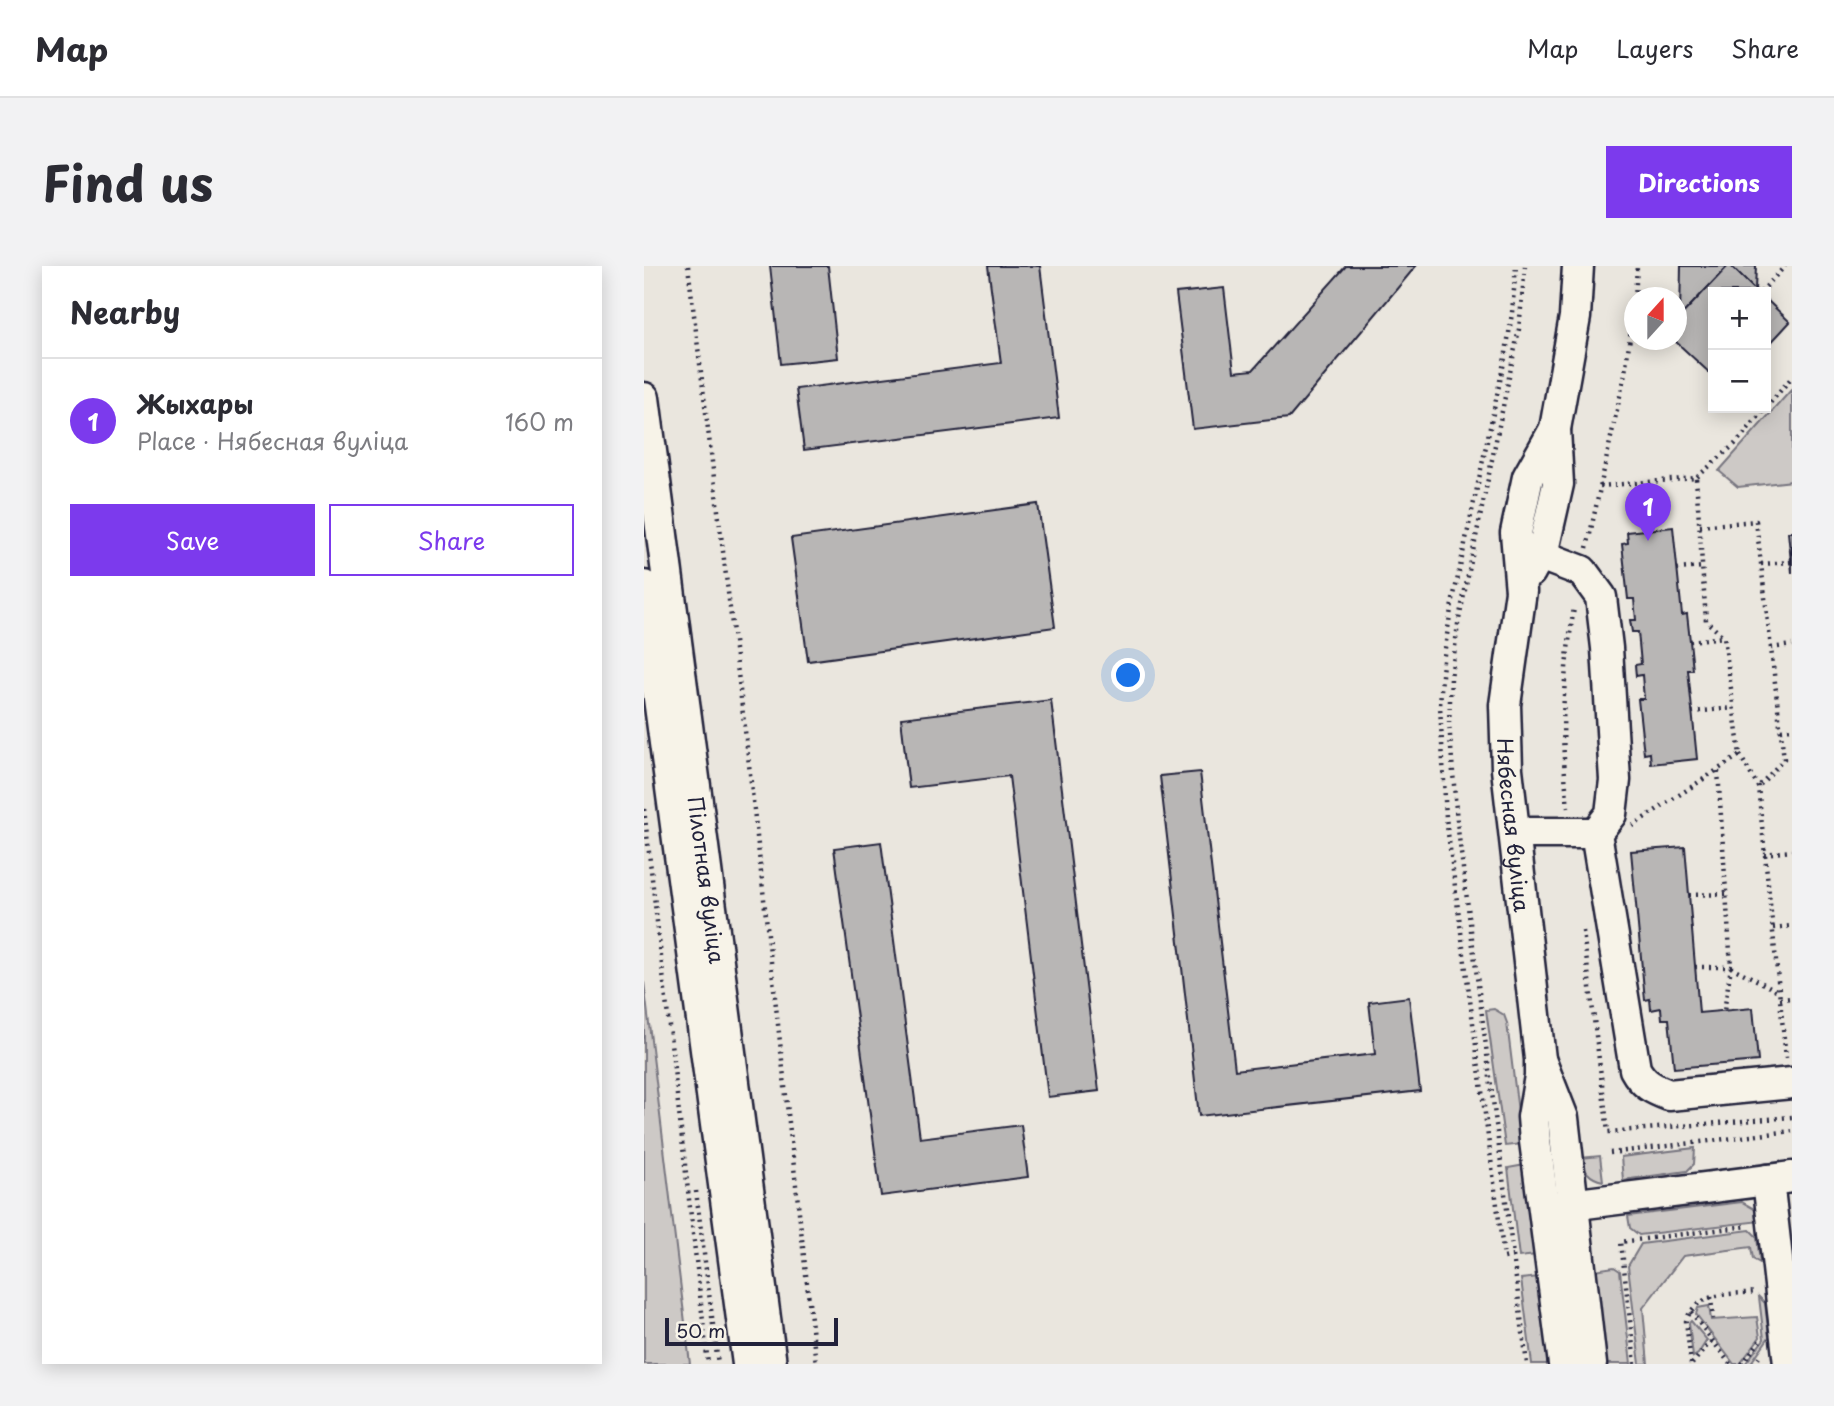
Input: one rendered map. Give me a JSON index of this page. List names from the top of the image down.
{
  "streets": {
    "street": ["Нябесная вуліца", "Пілотная вуліца"]
  },
  "scale_bar": "50 m",
  "north": "top",
  "page": {
    "header": "Map",
    "nav": ["Map", "Layers", "Share"],
    "title": "Find us",
    "buttons": [
      "Directions",
      ["Save", "Share"]
    ],
    "heading": "Nearby",
    "map_buttons": ["+", "−"],
    "list": [
      {
        "mark": "1",
        "name": "Жыхары",
        "note": "Place · Нябесная вуліца",
        "value": "160 m"
      }
    ],
    "pins": "1",
    "scale": "50 m"
  }
}
